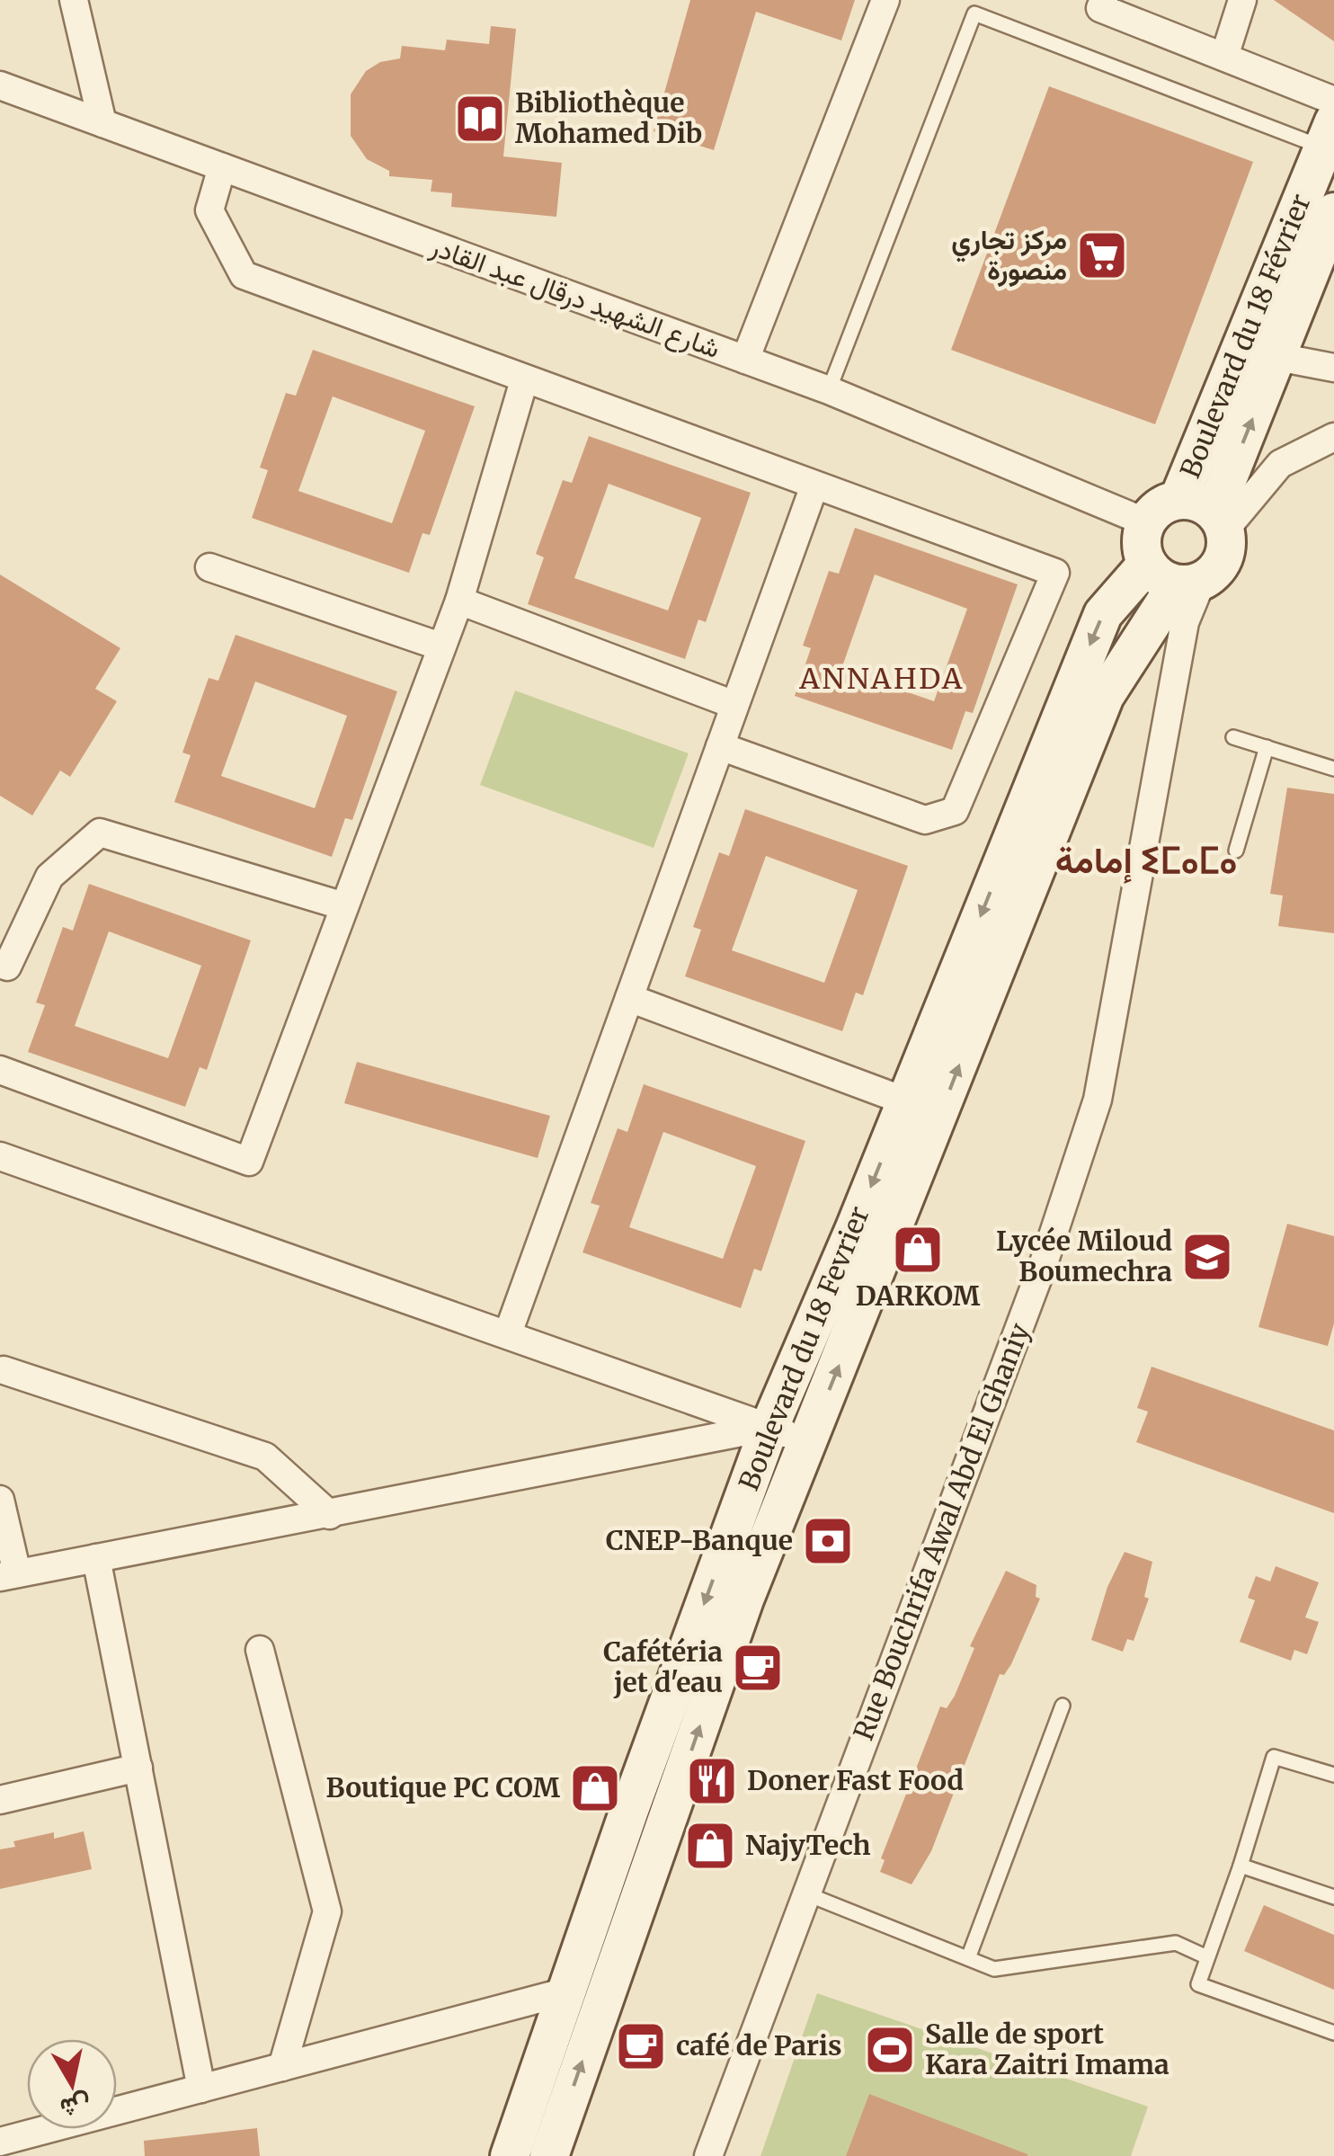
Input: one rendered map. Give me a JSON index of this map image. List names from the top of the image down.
{
  "streets": {
    "main road": ["Boulevard du 18 Février", "Boulevard du 18 Fevrier"],
    "street": ["شارع الشهيد درقال عبد القادر", "Rue Bouchrifa Awal Abd El Ghaniy"]
  },
  "crossings": [
    ["شارع الشهيد درقال عبد القادر", "Boulevard du 18 Février"],
    ["شارع الشهيد درقال عبد القادر", "Boulevard du 18 Fevrier"],
    ["شارع الشهيد درقال عبد القادر", "Rue Bouchrifa Awal Abd El Ghaniy"],
    ["Boulevard du 18 Février", "Boulevard du 18 Fevrier"],
    ["Boulevard du 18 Février", "Rue Bouchrifa Awal Abd El Ghaniy"],
    ["Boulevard du 18 Fevrier", "Rue Bouchrifa Awal Abd El Ghaniy"]
  ],
  "districts": ["ANNAHDA", "إمامة ⵉⵎⴰⵎⴰ"],
  "places": {
    "library": ["Bibliothèque Mohamed Dib"],
    "supermarket": ["مركز تجاري منصورة"],
    "shop": ["DARKOM", "Boutique PC COM", "NajyTech"],
    "school or university": ["Lycée Miloud Boumechra"],
    "bank": ["CNEP-Banque"],
    "cafe": ["Cafétéria jet d'eau", "café de Paris"],
    "restaurant": ["Doner Fast Food"],
    "sports": ["Salle de sport Kara Zaitri Imama"]
  },
  "north": "bottom"
}
